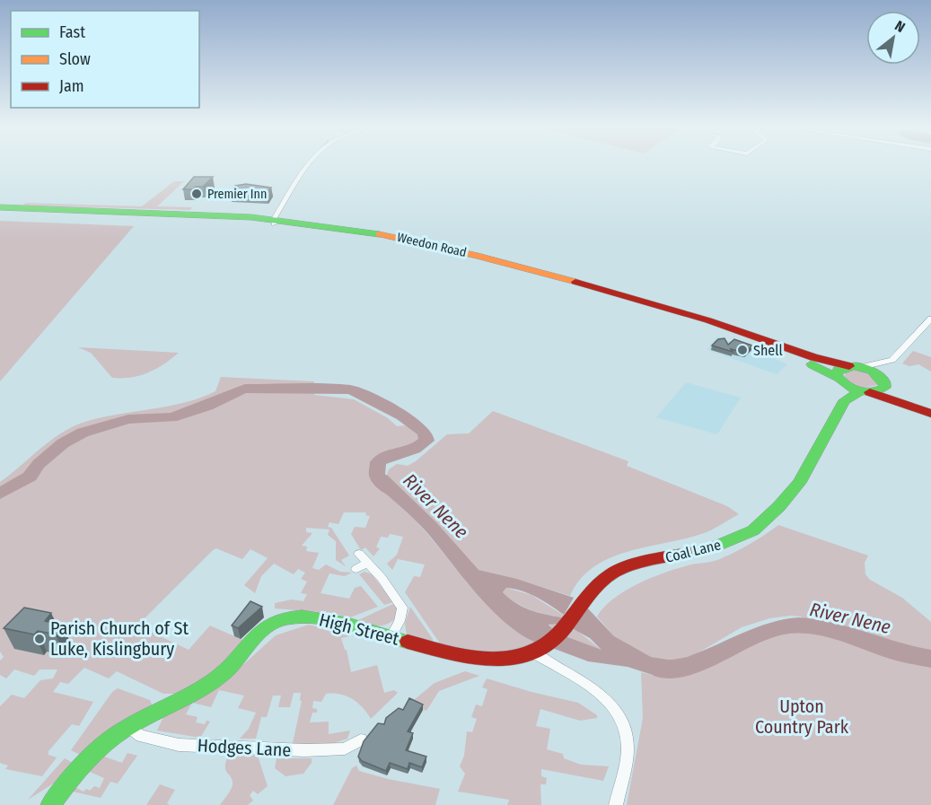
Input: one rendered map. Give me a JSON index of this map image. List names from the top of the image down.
{
  "streets": {
    "main road": ["Weedon Road", "Coal Lane", "High Street"],
    "street": ["Hodges Lane"]
  },
  "crossings": [
    ["Coal Lane", "High Street"],
    ["High Street", "Hodges Lane"]
  ],
  "water": ["River Nene"],
  "parks": ["Upton Country Park"],
  "places": ["Premier Inn", "Shell", "Parish Church of St Luke, Kislingbury"],
  "legend": ["Fast", "Slow", "Jam"],
  "north": "top right"
}
